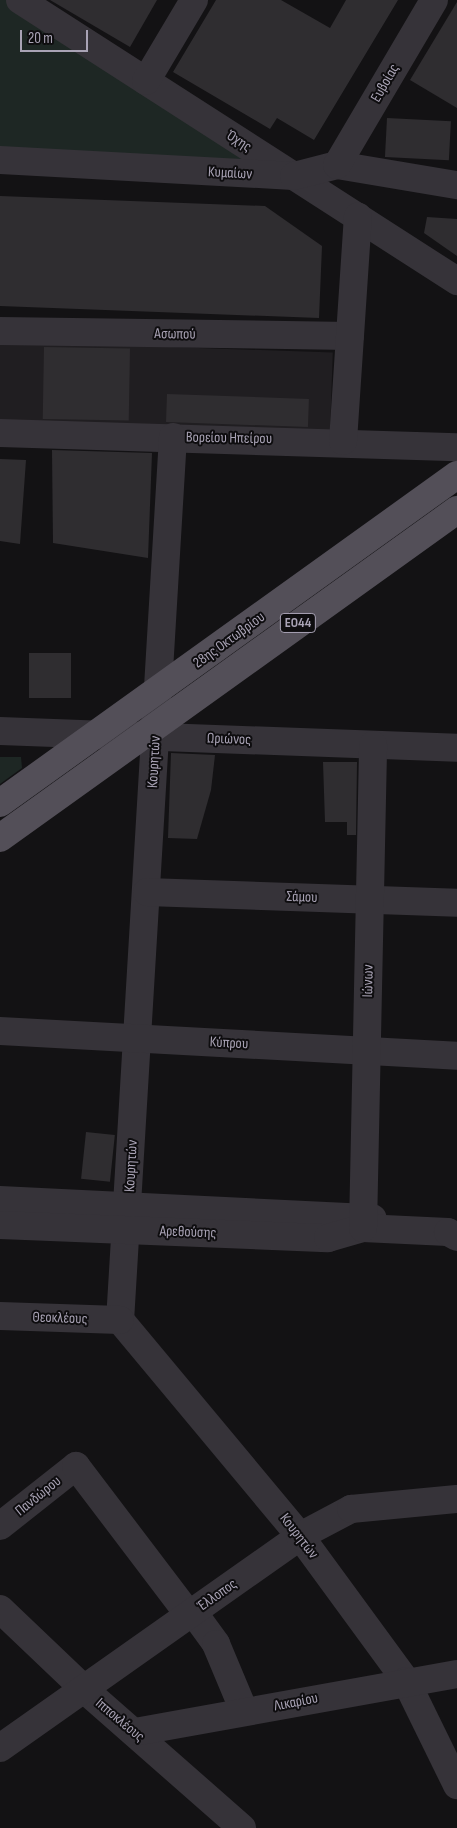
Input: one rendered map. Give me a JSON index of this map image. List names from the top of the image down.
{
  "streets": {
    "main road": ["ΕΟ44", "28ης Οκτωβρίου"],
    "street": [
      "Ευβοίας",
      "Όχης",
      "Κυμαίων",
      "Ασωπού",
      "Βορείου Ηπείρου",
      "Ωριώνος",
      "Κουρητών",
      "Σάμου",
      "Ιώνων",
      "Κύπρου",
      "Αρεθούσης",
      "Θεοκλέους",
      "Πανδώρου",
      "Έλλοπος",
      "Λικαρίου",
      "Ιπποκλέους"
    ]
  },
  "crossings": [
    ["Ευβοίας", "Κυμαίων"],
    ["Όχης", "Κυμαίων"],
    ["Βορείου Ηπείρου", "Κουρητών"],
    ["28ης Οκτωβρίου", "Ωριώνος"],
    ["28ης Οκτωβρίου", "Κουρητών"],
    ["Ωριώνος", "Κουρητών"],
    ["Ωριώνος", "Ιώνων"],
    ["Κουρητών", "Σάμου"],
    ["Κουρητών", "Κύπρου"],
    ["Κουρητών", "Αρεθούσης"],
    ["Κουρητών", "Θεοκλέους"],
    ["Κουρητών", "Έλλοπος"],
    ["Κουρητών", "Λικαρίου"],
    ["Σάμου", "Ιώνων"],
    ["Ιώνων", "Κύπρου"],
    ["Ιώνων", "Αρεθούσης"],
    ["Πανδώρου", "Έλλοπος"],
    ["Έλλοπος", "Ιπποκλέους"],
    ["Λικαρίου", "Ιπποκλέους"]
  ],
  "scale_bar": "20 m"
}
